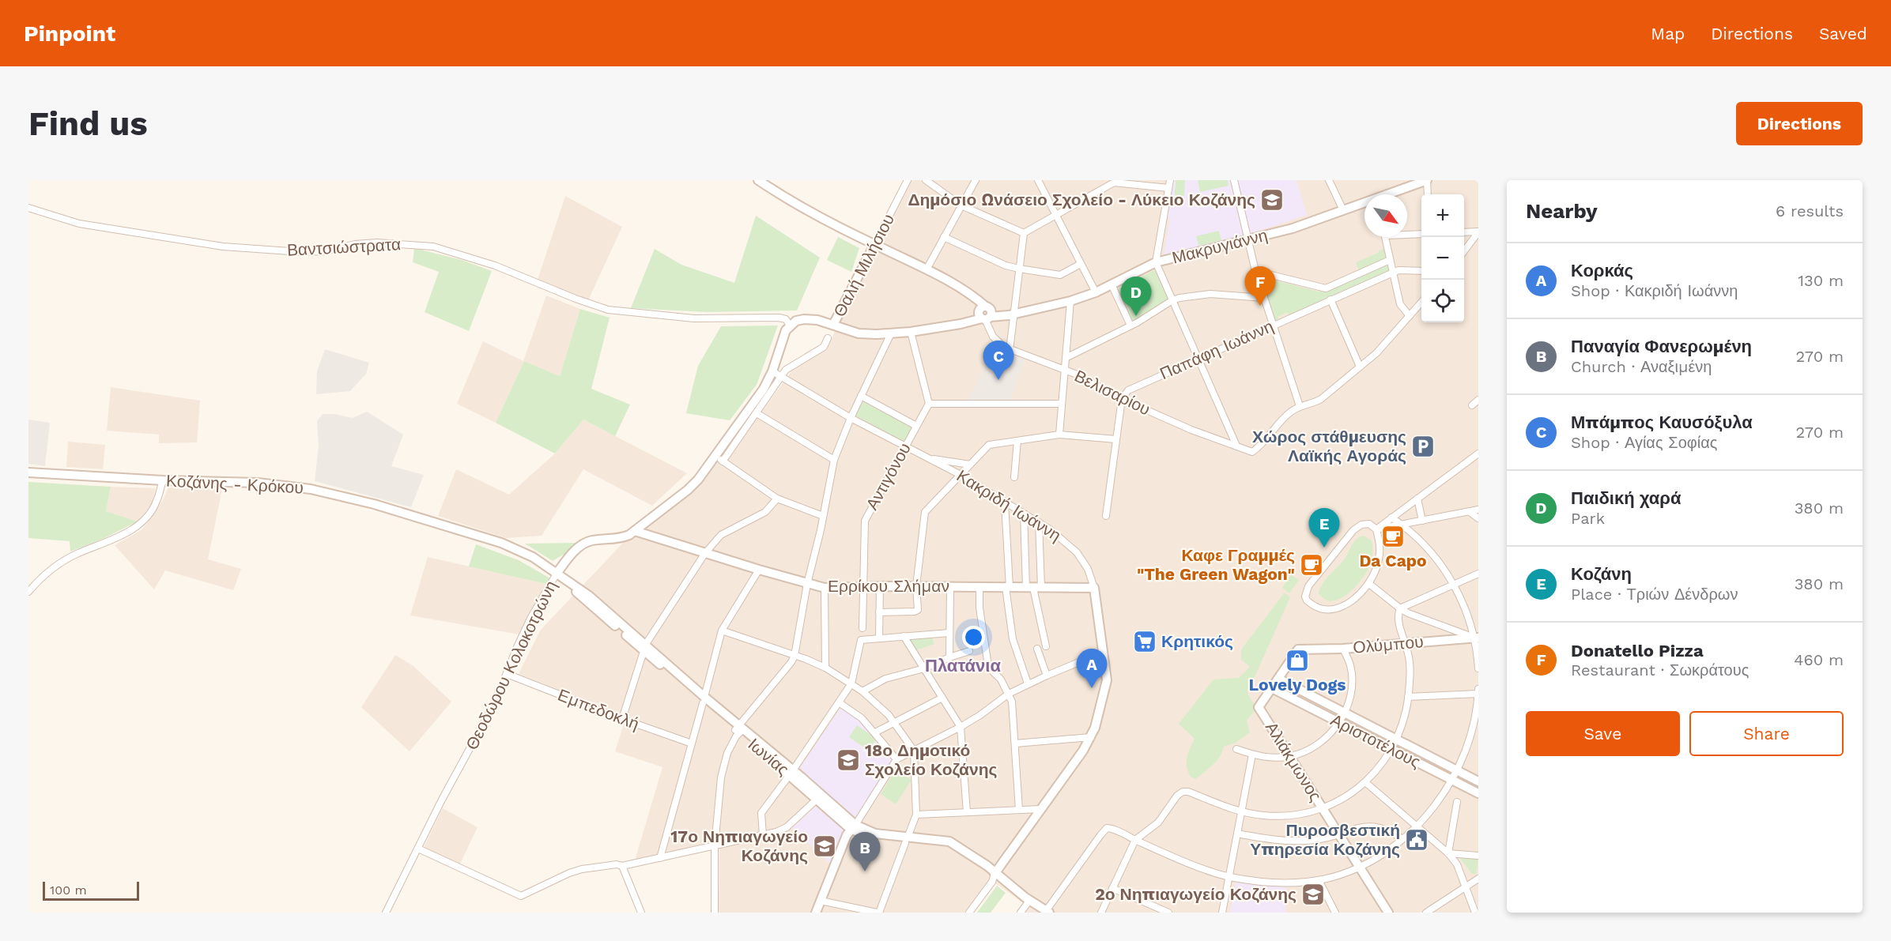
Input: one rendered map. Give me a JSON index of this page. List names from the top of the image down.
{
  "streets": {
    "street": [
      "Μακρυγιάννη",
      "Βαντσιώστρατα",
      "Θαλή Μιλήσιου",
      "Παπάφη Ιωάννη",
      "Βελισαρίου",
      "Αντιγόνου",
      "Κοζάνης - Κρόκου",
      "Κακριδή Ιωάννη",
      "Ερρίκου Σλήμαν",
      "Ολύμπου",
      "Θεοδώρου Κολοκοτρώνη",
      "Εμπεδοκλή",
      "Αριστοτέλους",
      "Ιωνίας",
      "Αλιάκμωνος"
    ]
  },
  "crossings": [
    ["Μακρυγιάννη", "Θαλή Μιλήσιου"],
    ["Μακρυγιάννη", "Βελισαρίου"],
    ["Βαντσιώστρατα", "Θεοδώρου Κολοκοτρώνη"],
    ["Παπάφη Ιωάννη", "Βελισαρίου"],
    ["Αντιγόνου", "Κακριδή Ιωάννη"],
    ["Αντιγόνου", "Ερρίκου Σλήμαν"],
    ["Κοζάνης - Κρόκου", "Θεοδώρου Κολοκοτρώνη"],
    ["Κοζάνης - Κρόκου", "Ιωνίας"],
    ["Κακριδή Ιωάννη", "Ερρίκου Σλήμαν"],
    ["Κακριδή Ιωάννη", "Θεοδώρου Κολοκοτρώνη"],
    ["Κακριδή Ιωάννη", "Ιωνίας"],
    ["Ερρίκου Σλήμαν", "Θεοδώρου Κολοκοτρώνη"],
    ["Ολύμπου", "Αριστοτέλους"],
    ["Θεοδώρου Κολοκοτρώνη", "Εμπεδοκλή"],
    ["Θεοδώρου Κολοκοτρώνη", "Ιωνίας"],
    ["Αριστοτέλους", "Αλιάκμωνος"]
  ],
  "districts": ["Πλατάνια"],
  "places": {
    "school or university": [
      "Δημόσιο Ωνάσειο Σχολείο - Λύκειο Κοζάνης",
      "18ο Δημοτικό Σχολείο Κοζάνης",
      "17ο Νηπιαγωγείο Κοζάνης",
      "2ο Νηπιαγωγείο Κοζάνης"
    ],
    "parking": ["Χώρος στάθμευσης Λαϊκής Αγοράς"],
    "cafe": ["Da Capo", "Καφε Γραμμές \"The Green Wagon\""],
    "supermarket": ["Κρητικός"],
    "shop": ["Lovely Dogs"],
    "public building": ["Πυροσβεστική Υπηρεσία Κοζάνης"]
  },
  "scale_bar": "100 m",
  "north": "bottom right",
  "page": {
    "header": "Pinpoint",
    "nav": ["Map", "Directions", "Saved"],
    "buttons": [
      "Directions",
      ["Save", "Share"]
    ],
    "title": "Find us",
    "heading": ["Nearby", "6 results"],
    "map_buttons": ["+", "−"],
    "list": [
      {
        "mark": "A",
        "name": "Κορκάς",
        "note": "Shop · Κακριδή Ιωάννη",
        "value": "130 m"
      },
      {
        "mark": "B",
        "name": "Παναγία Φανερωμένη",
        "note": "Church · Αναξιμένη",
        "value": "270 m"
      },
      {
        "mark": "C",
        "name": "Μπάμπος Καυσόξυλα",
        "note": "Shop · Αγίας Σοφίας",
        "value": "270 m"
      },
      {
        "mark": "D",
        "name": "Παιδική χαρά",
        "note": "Park",
        "value": "380 m"
      },
      {
        "mark": "E",
        "name": "Κοζάνη",
        "note": "Place · Τριών Δένδρων",
        "value": "380 m"
      },
      {
        "mark": "F",
        "name": "Donatello Pizza",
        "note": "Restaurant · Σωκράτους",
        "value": "460 m"
      }
    ],
    "pins": [
      "F",
      "D",
      "C",
      "E",
      "A",
      "B"
    ],
    "scale": "100 m"
  }
}
